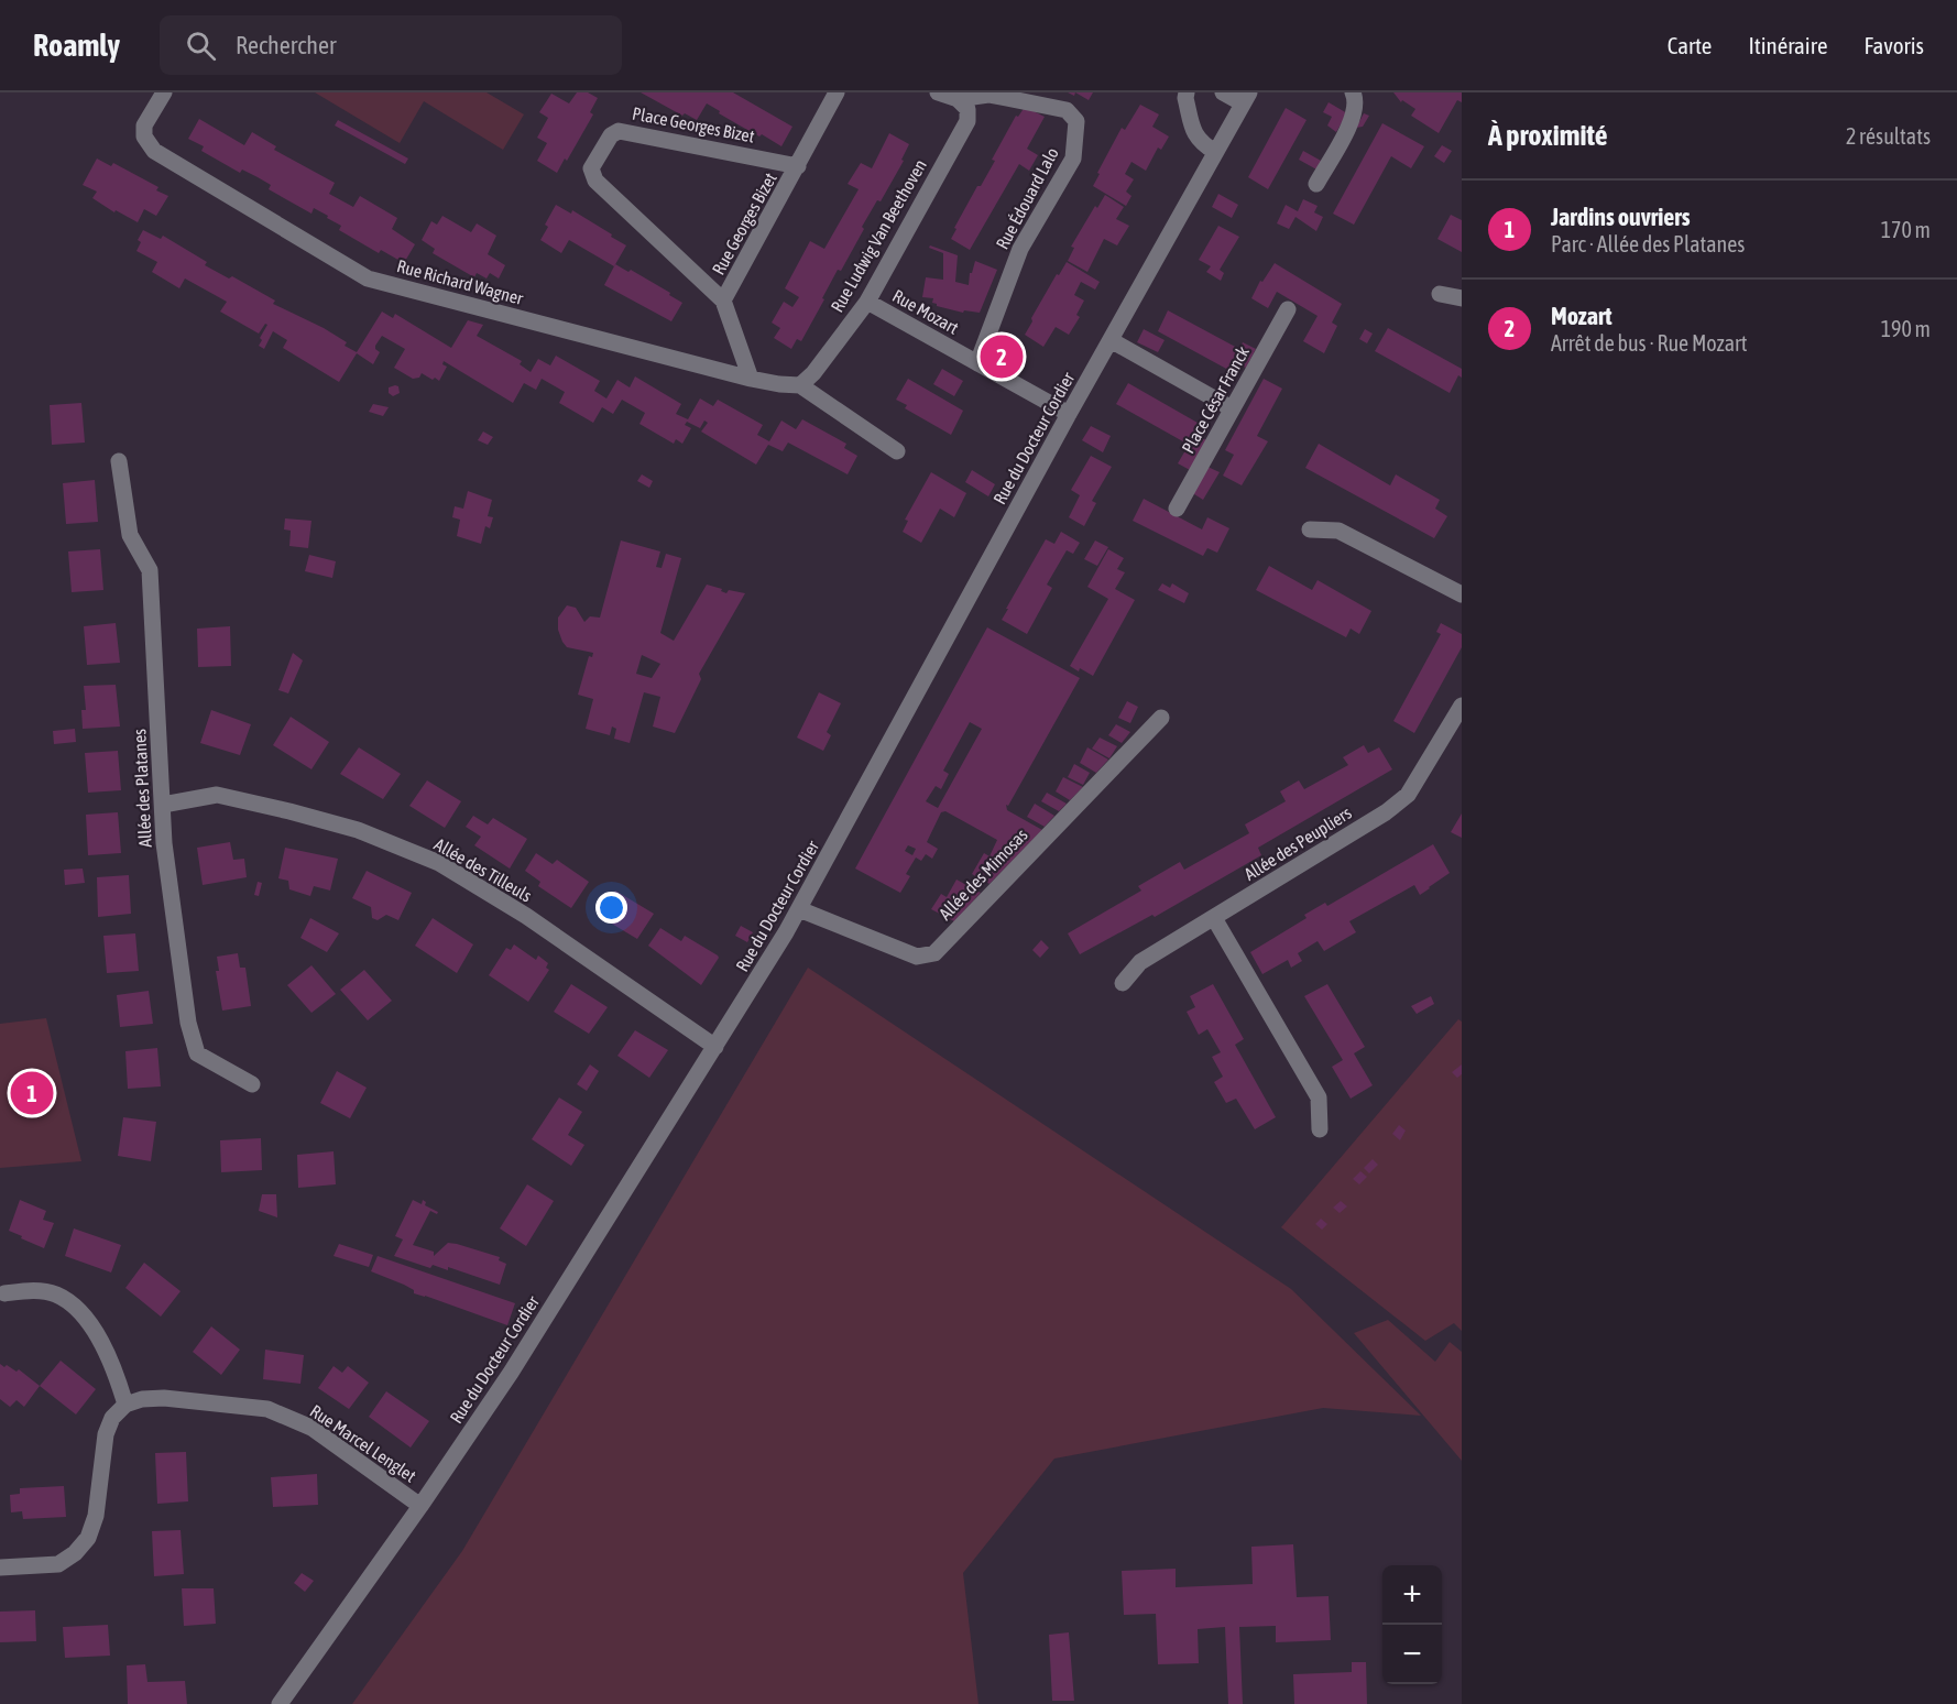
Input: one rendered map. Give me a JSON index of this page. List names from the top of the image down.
{
  "streets": {
    "street": [
      "Place Georges Bizet",
      "Rue Édouard Lalo",
      "Rue Georges Bizet",
      "Rue Ludwig Van Beethoven",
      "Rue Richard Wagner",
      "Rue Mozart",
      "Place César Franck",
      "Rue du Docteur Cordier",
      "Allée des Platanes",
      "Allée des Peupliers",
      "Allée des Tilleuls",
      "Allée des Mimosas",
      "Rue Marcel Lenglet"
    ]
  },
  "crossings": [
    ["Place Georges Bizet", "Rue Georges Bizet"],
    ["Rue Édouard Lalo", "Rue Ludwig Van Beethoven"],
    ["Rue Édouard Lalo", "Rue Mozart"],
    ["Rue Georges Bizet", "Rue Richard Wagner"],
    ["Rue Ludwig Van Beethoven", "Rue Richard Wagner"],
    ["Rue Ludwig Van Beethoven", "Rue Mozart"],
    ["Rue Mozart", "Rue du Docteur Cordier"],
    ["Rue du Docteur Cordier", "Allée des Tilleuls"],
    ["Rue du Docteur Cordier", "Allée des Mimosas"],
    ["Rue du Docteur Cordier", "Rue Marcel Lenglet"],
    ["Allée des Platanes", "Allée des Tilleuls"]
  ],
  "page": {
    "header": "Roamly",
    "search": "Rechercher",
    "nav": ["Carte", "Itinéraire", "Favoris"],
    "heading": ["À proximité", "2 résultats"],
    "list": [
      {
        "mark": "1",
        "name": "Jardins ouvriers",
        "note": "Parc · Allée des Platanes",
        "value": "170 m"
      },
      {
        "mark": "2",
        "name": "Mozart",
        "note": "Arrêt de bus · Rue Mozart",
        "value": "190 m"
      }
    ],
    "pins": ["2", "1"],
    "map_buttons": ["+", "−"]
  }
}
